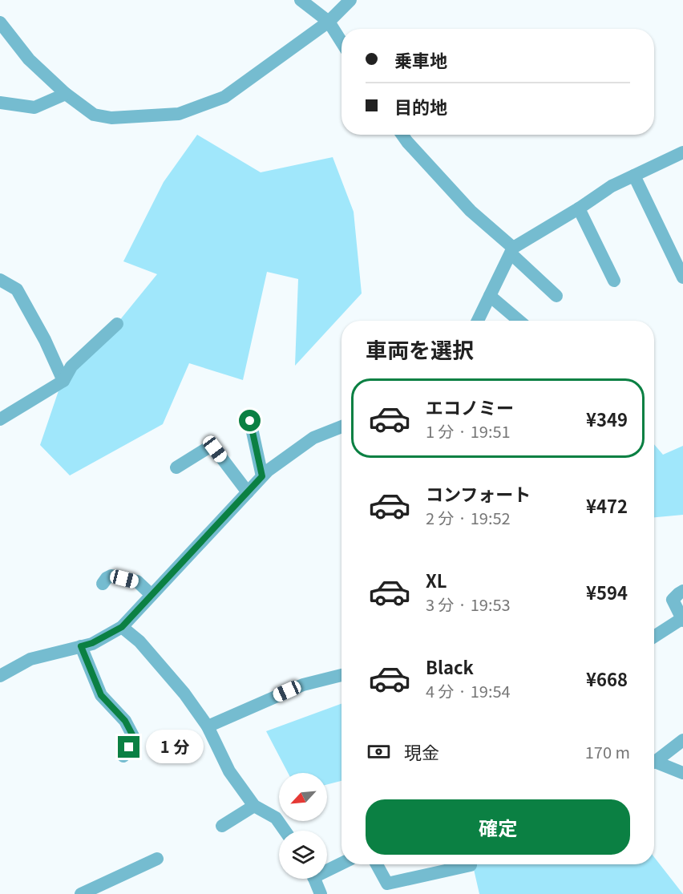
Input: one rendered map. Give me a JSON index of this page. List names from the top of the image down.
{
  "north": "bottom left",
  "page": {
    "banner": ["乗車地", "目的地"],
    "heading": "車両を選択",
    "list": [
      {
        "name": "エコノミー",
        "note": "1 分 · 19:51",
        "value": "¥349"
      },
      {
        "name": "コンフォート",
        "note": "2 分 · 19:52",
        "value": "¥472"
      },
      {
        "name": "XL",
        "note": "3 分 · 19:53",
        "value": "¥594"
      },
      {
        "name": "Black",
        "note": "4 分 · 19:54",
        "value": "¥668"
      }
    ],
    "pay": ["現金", "170 m"],
    "bubble": "1 分",
    "buttons": "確定"
  }
}
